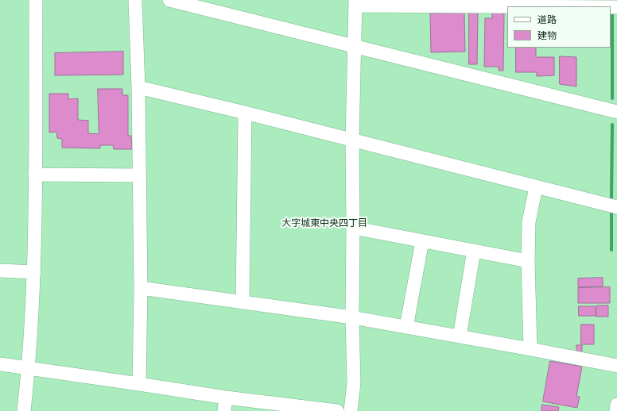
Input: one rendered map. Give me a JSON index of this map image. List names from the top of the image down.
{
  "districts": ["大字城東中央四丁目"],
  "legend": ["道路", "建物"]
}
